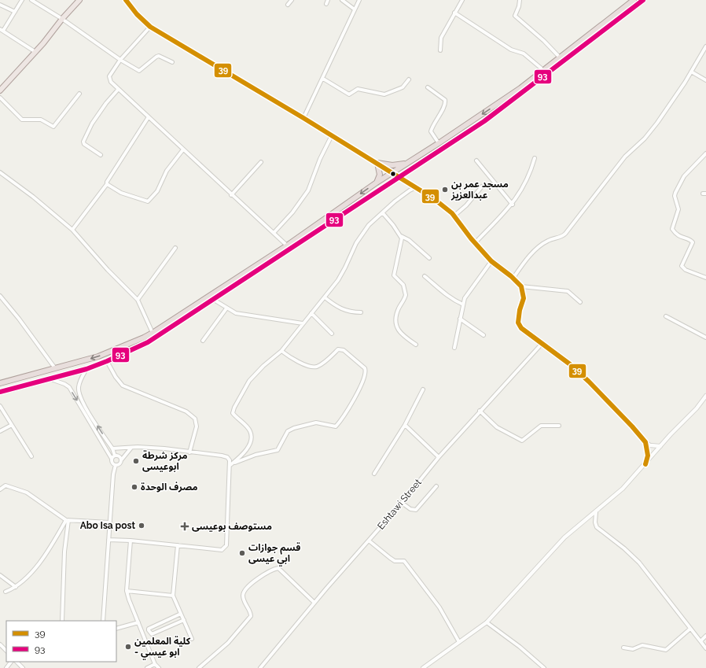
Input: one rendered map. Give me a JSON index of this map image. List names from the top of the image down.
{
  "streets": {
    "street": ["Eshtawi Street"]
  },
  "places": {
    "other": [
      "مسجد عمر بن عبدالعزيز",
      "مركز شرطة ابوعيسى",
      "مصرف الوحدة",
      "Abo Isa post",
      "قسم جوازات ابي عيسى",
      "كلية المعلمين - ابو عيسي"
    ],
    "health": ["مستوصف بوعيسى"]
  },
  "lines": ["transit line 39", "transit line 93"],
  "legend": ["39", "93"]
}
